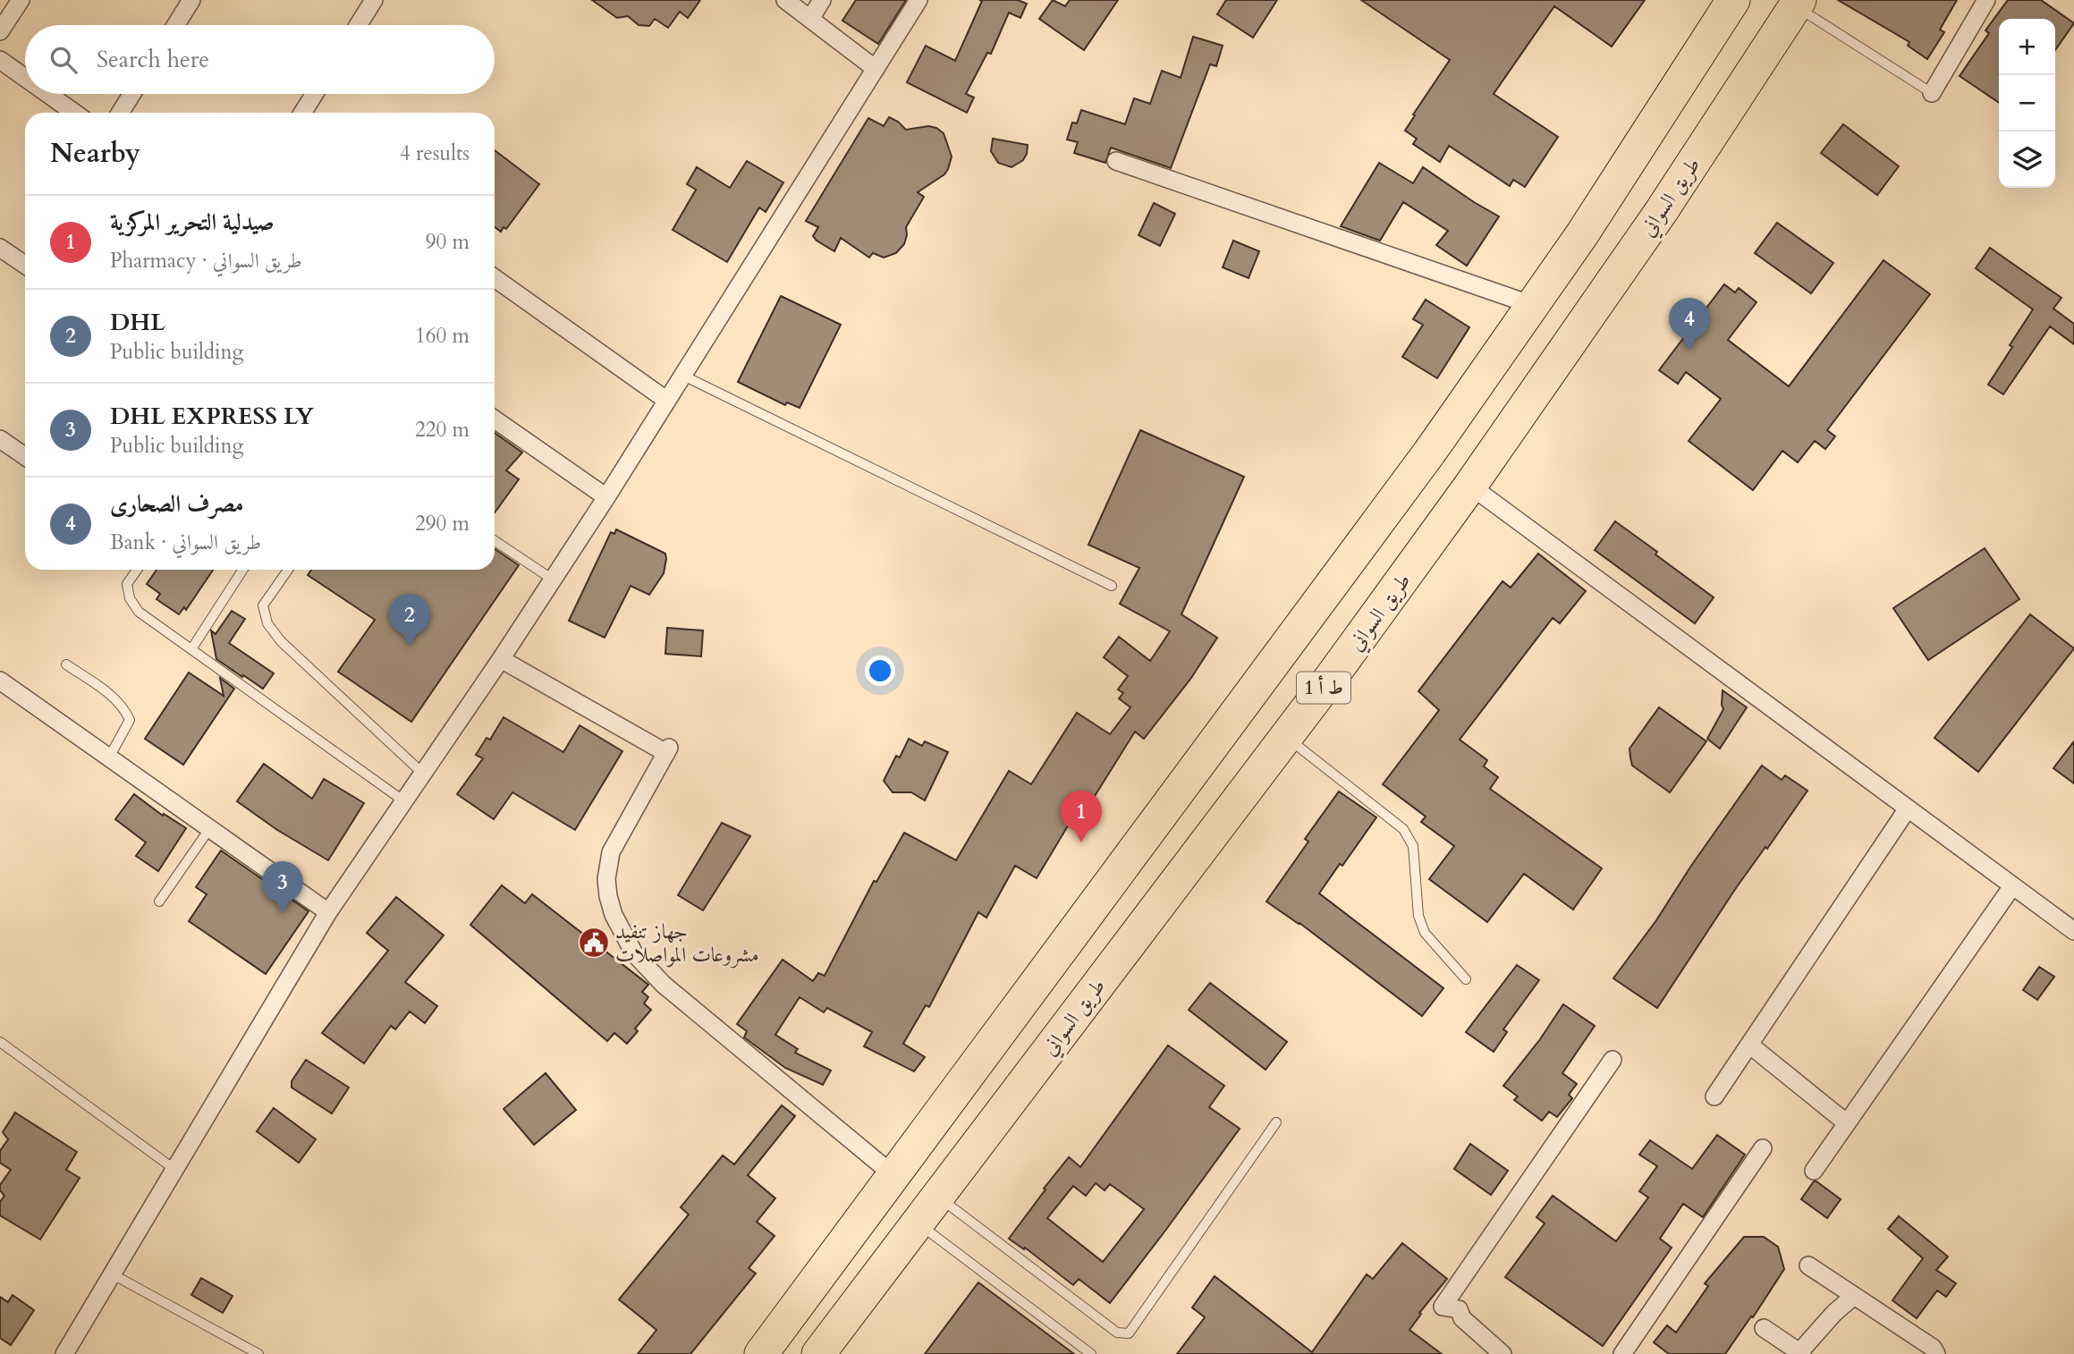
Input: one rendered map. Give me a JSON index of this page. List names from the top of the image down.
{
  "streets": {
    "highway": ["طريق السواني", "ط أ 1"]
  },
  "places": {
    "public building": ["جهاز تنفيد مشروعات المواصلات"]
  },
  "page": {
    "map_buttons": ["+", "−"],
    "search": "Search here",
    "heading": ["Nearby", "4 results"],
    "list": [
      {
        "mark": "1",
        "name": "صيدلية التحرير المركزية",
        "note": "Pharmacy · طريق السواني",
        "value": "90 m"
      },
      {
        "mark": "2",
        "name": "DHL",
        "note": "Public building",
        "value": "160 m"
      },
      {
        "mark": "3",
        "name": "DHL EXPRESS LY",
        "note": "Public building",
        "value": "220 m"
      },
      {
        "mark": "4",
        "name": "مصرف الصحارى",
        "note": "Bank · طريق السواني",
        "value": "290 m"
      }
    ],
    "pins": [
      "4",
      "2",
      "1",
      "3"
    ]
  }
}
